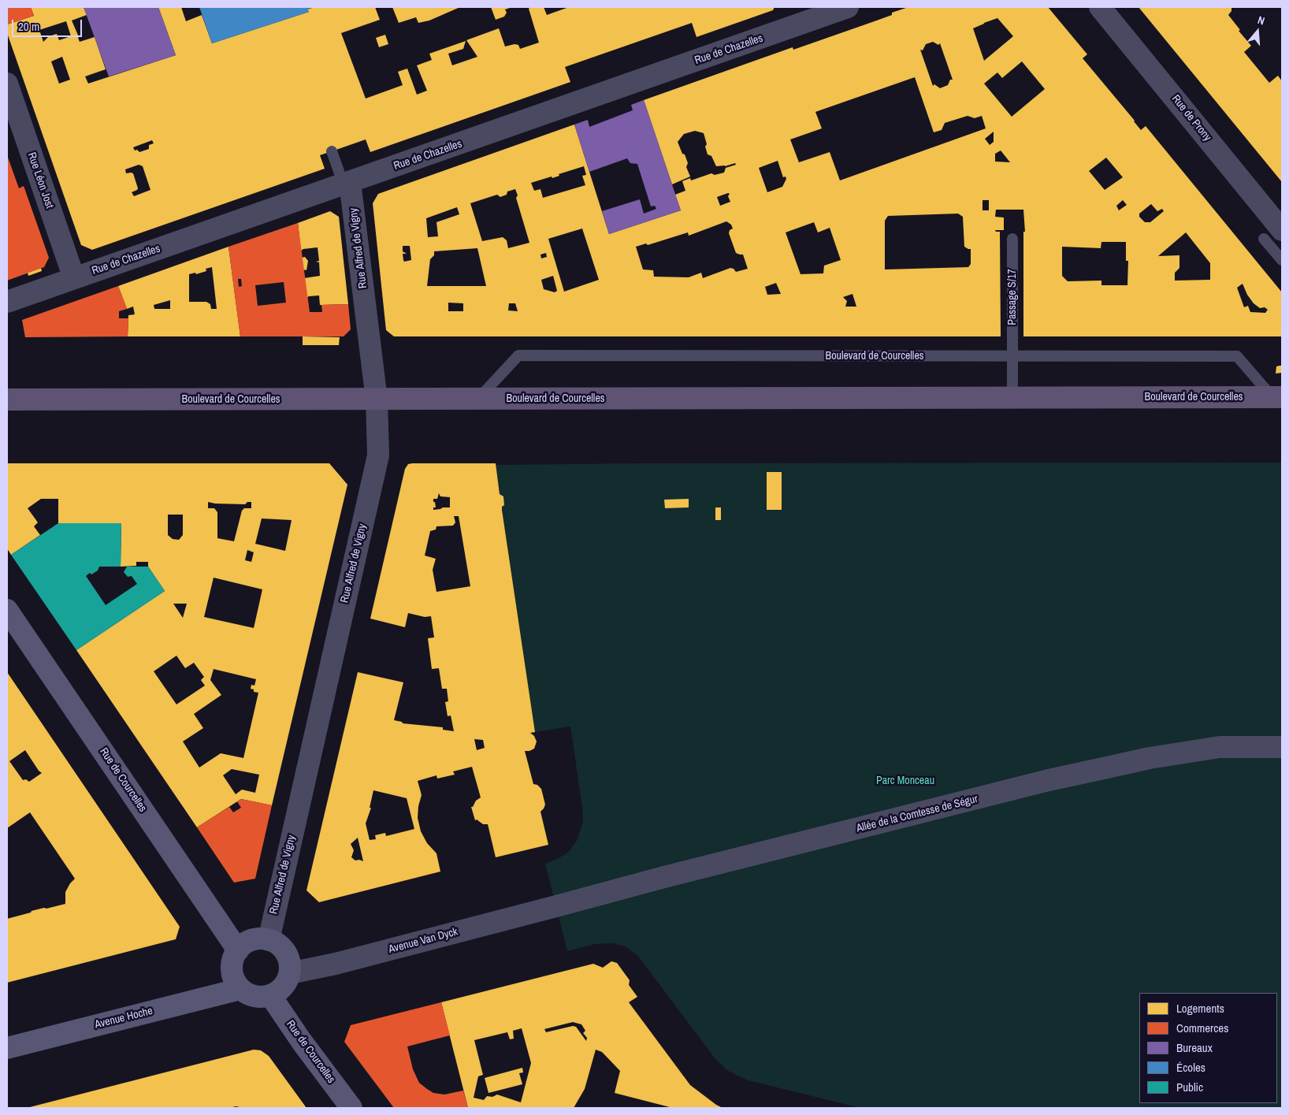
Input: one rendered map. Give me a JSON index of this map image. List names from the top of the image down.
{
  "streets": {
    "main road": ["Boulevard de Courcelles"],
    "street": [
      "Rue de Chazelles",
      "Rue de Prony",
      "Rue Léon Jost",
      "Rue Alfred de Vigny",
      "Rue de Courcelles",
      "Allée de la Comtesse de Ségur",
      "Avenue Van Dyck",
      "Avenue Hoche"
    ],
    "lane": ["Passage S/17"]
  },
  "crossings": [
    ["Rue de Chazelles", "Rue Léon Jost"],
    ["Rue de Chazelles", "Rue Alfred de Vigny"],
    ["Rue Alfred de Vigny", "Boulevard de Courcelles"],
    ["Rue Alfred de Vigny", "Rue de Courcelles"],
    ["Rue Alfred de Vigny", "Avenue Van Dyck"],
    ["Rue Alfred de Vigny", "Avenue Hoche"],
    ["Passage S/17", "Boulevard de Courcelles"],
    ["Rue de Courcelles", "Avenue Van Dyck"],
    ["Rue de Courcelles", "Avenue Hoche"],
    ["Allée de la Comtesse de Ségur", "Avenue Van Dyck"],
    ["Avenue Van Dyck", "Avenue Hoche"]
  ],
  "parks": ["Parc Monceau"],
  "legend": [
    "Logements",
    "Commerces",
    "Bureaux",
    "Écoles",
    "Public"
  ],
  "scale_bar": "20 m",
  "north": "top"
}
